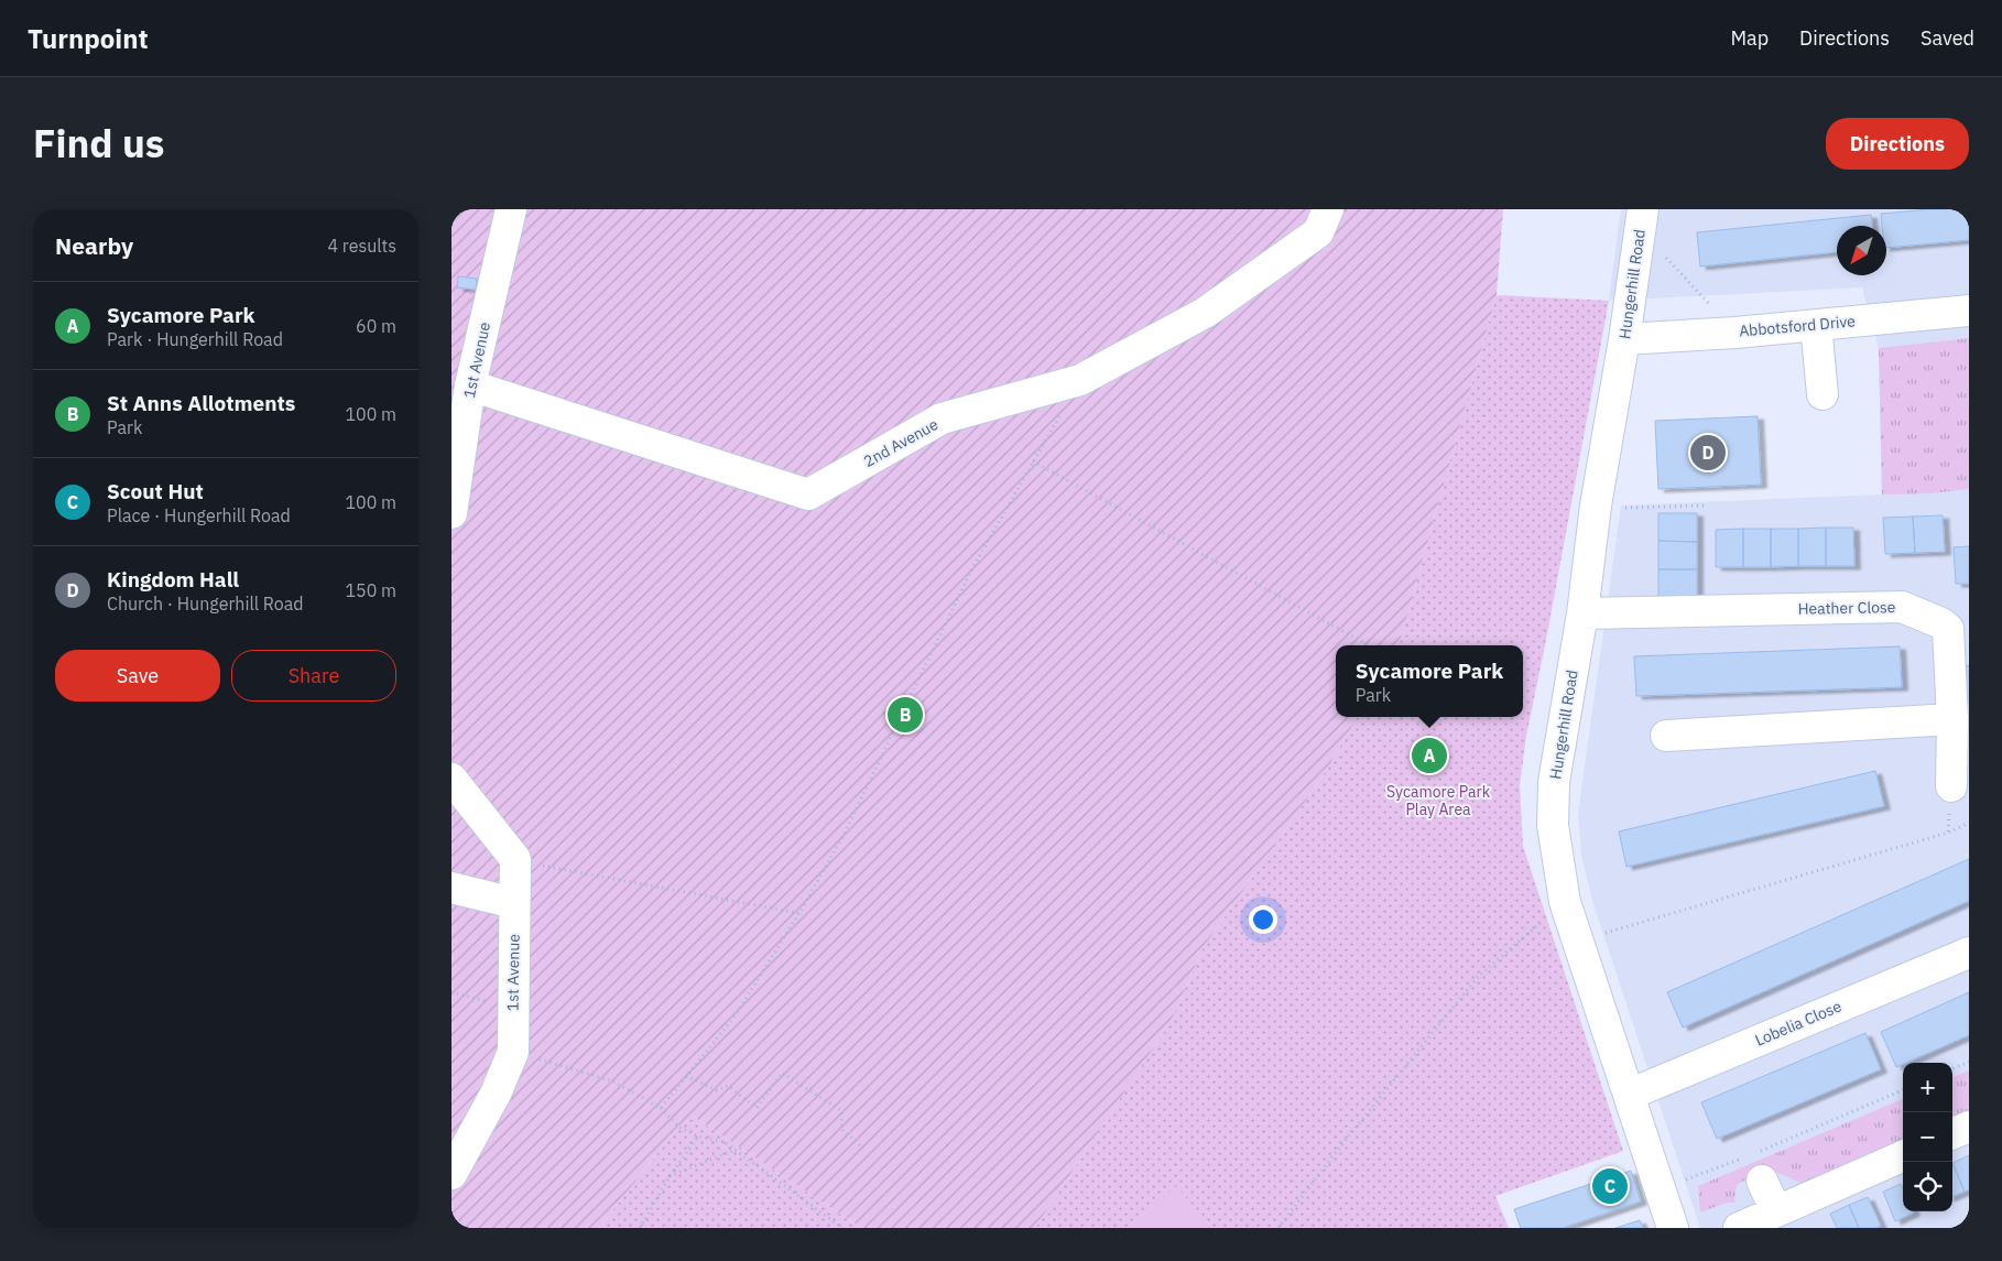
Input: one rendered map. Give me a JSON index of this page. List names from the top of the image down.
{
  "streets": {
    "street": [
      "Hungerhill Road",
      "Abbotsford Drive",
      "1st Avenue",
      "2nd Avenue",
      "Heather Close",
      "Lobelia Close"
    ]
  },
  "crossings": [
    ["Hungerhill Road", "Abbotsford Drive"],
    ["Hungerhill Road", "Heather Close"],
    ["Hungerhill Road", "Lobelia Close"],
    ["1st Avenue", "2nd Avenue"]
  ],
  "parks": ["Sycamore Park Play Area"],
  "north": "bottom left",
  "page": {
    "header": "Turnpoint",
    "nav": ["Map", "Directions", "Saved"],
    "title": "Find us",
    "buttons": [
      "Directions",
      ["Save", "Share"]
    ],
    "heading": ["Nearby", "4 results"],
    "list": [
      {
        "mark": "A",
        "name": "Sycamore Park",
        "note": "Park · Hungerhill Road",
        "value": "60 m"
      },
      {
        "mark": "B",
        "name": "St Anns Allotments",
        "note": "Park",
        "value": "100 m"
      },
      {
        "mark": "C",
        "name": "Scout Hut",
        "note": "Place · Hungerhill Road",
        "value": "100 m"
      },
      {
        "mark": "D",
        "name": "Kingdom Hall",
        "note": "Church · Hungerhill Road",
        "value": "150 m"
      }
    ],
    "pins": [
      "D",
      "B",
      "A",
      "C"
    ],
    "popup": ["Sycamore Park", "Park"],
    "map_buttons": ["+", "−"]
  }
}
